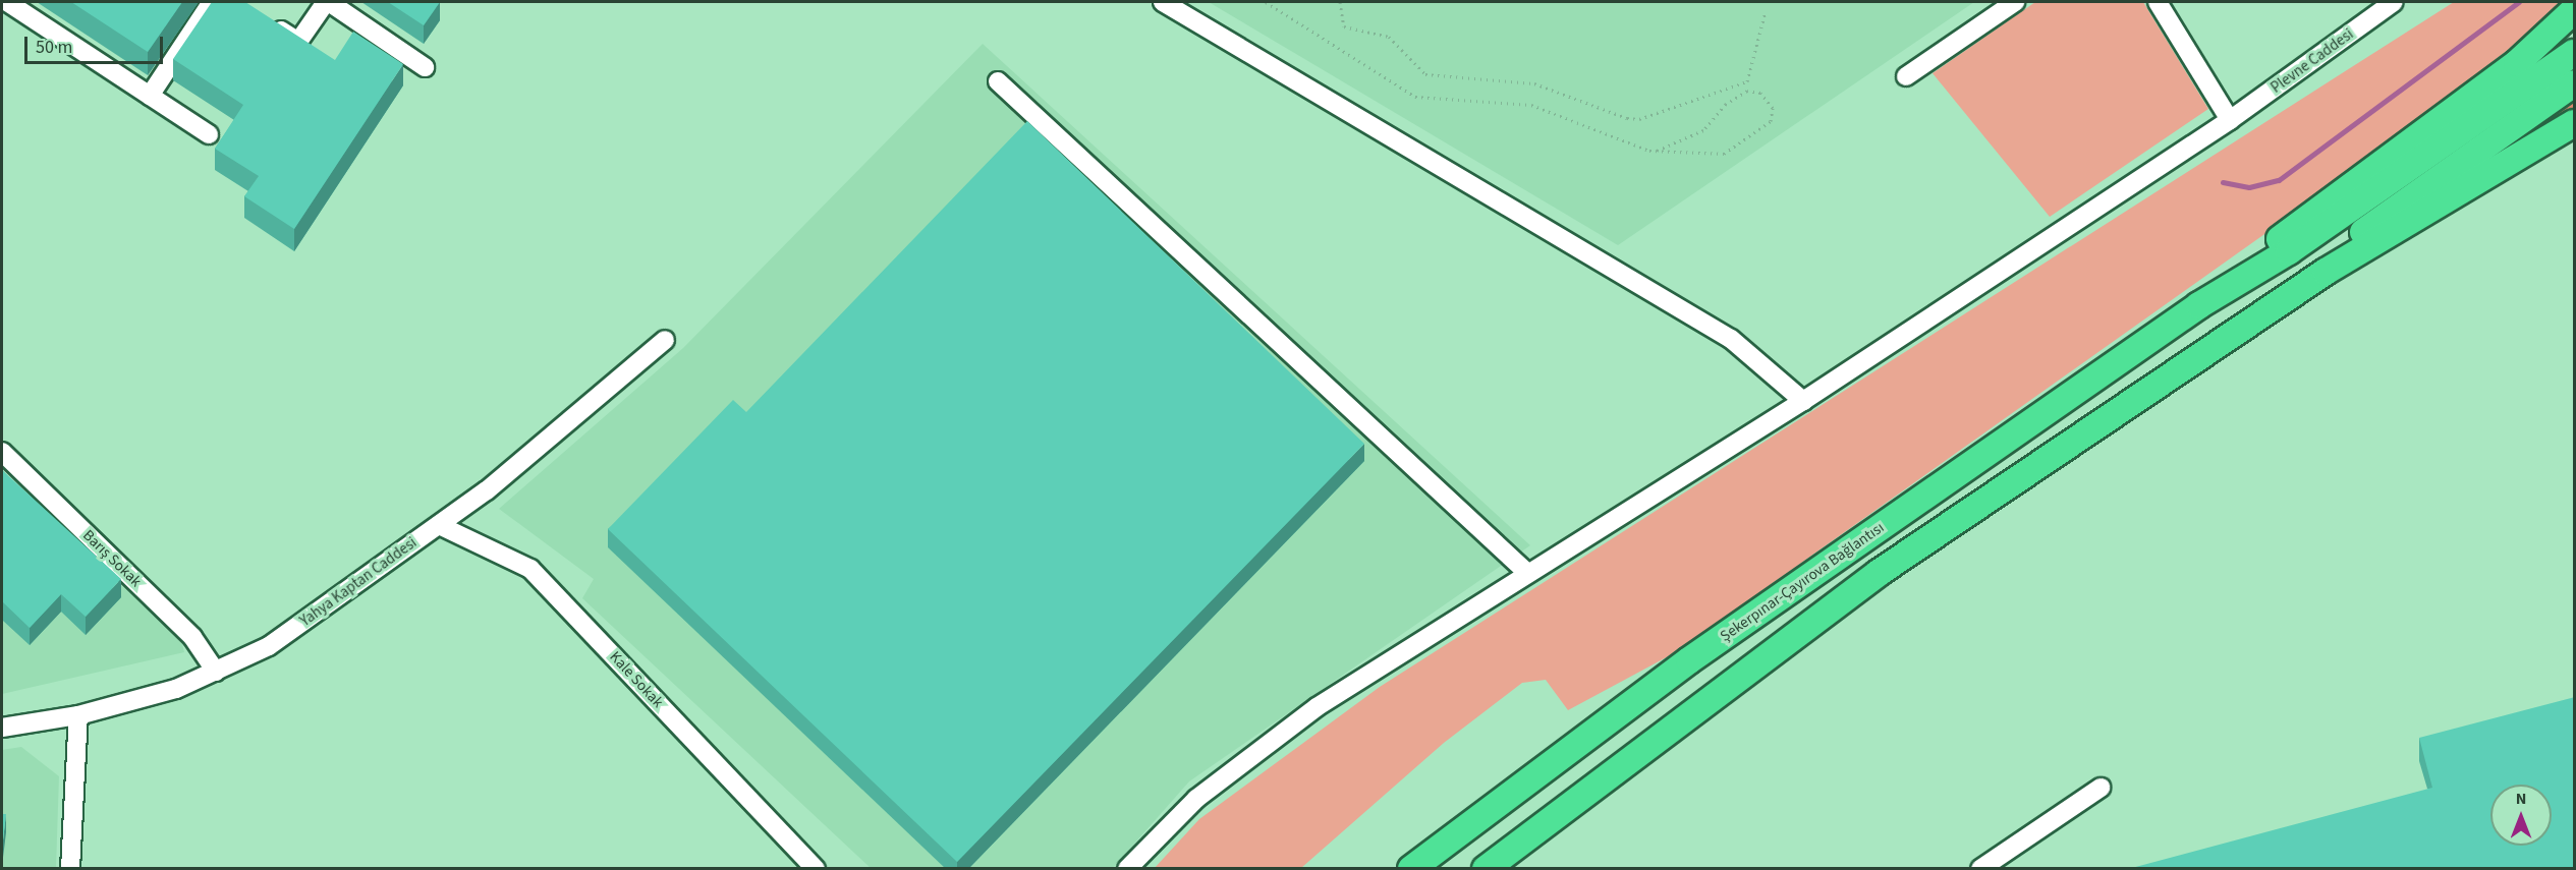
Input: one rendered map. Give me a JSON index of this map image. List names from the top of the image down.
{
  "streets": {
    "highway": ["Şekerpınar-Çayırova Bağlantısı"],
    "street": [
      "Plevne Caddesi",
      "Barış Sokak",
      "Yahya Kaptan Caddesi",
      "Kale Sokak"
    ]
  },
  "crossings": [
    ["Barış Sokak", "Yahya Kaptan Caddesi"],
    ["Yahya Kaptan Caddesi", "Kale Sokak"]
  ],
  "scale_bar": "50 m",
  "north": "top"
}
